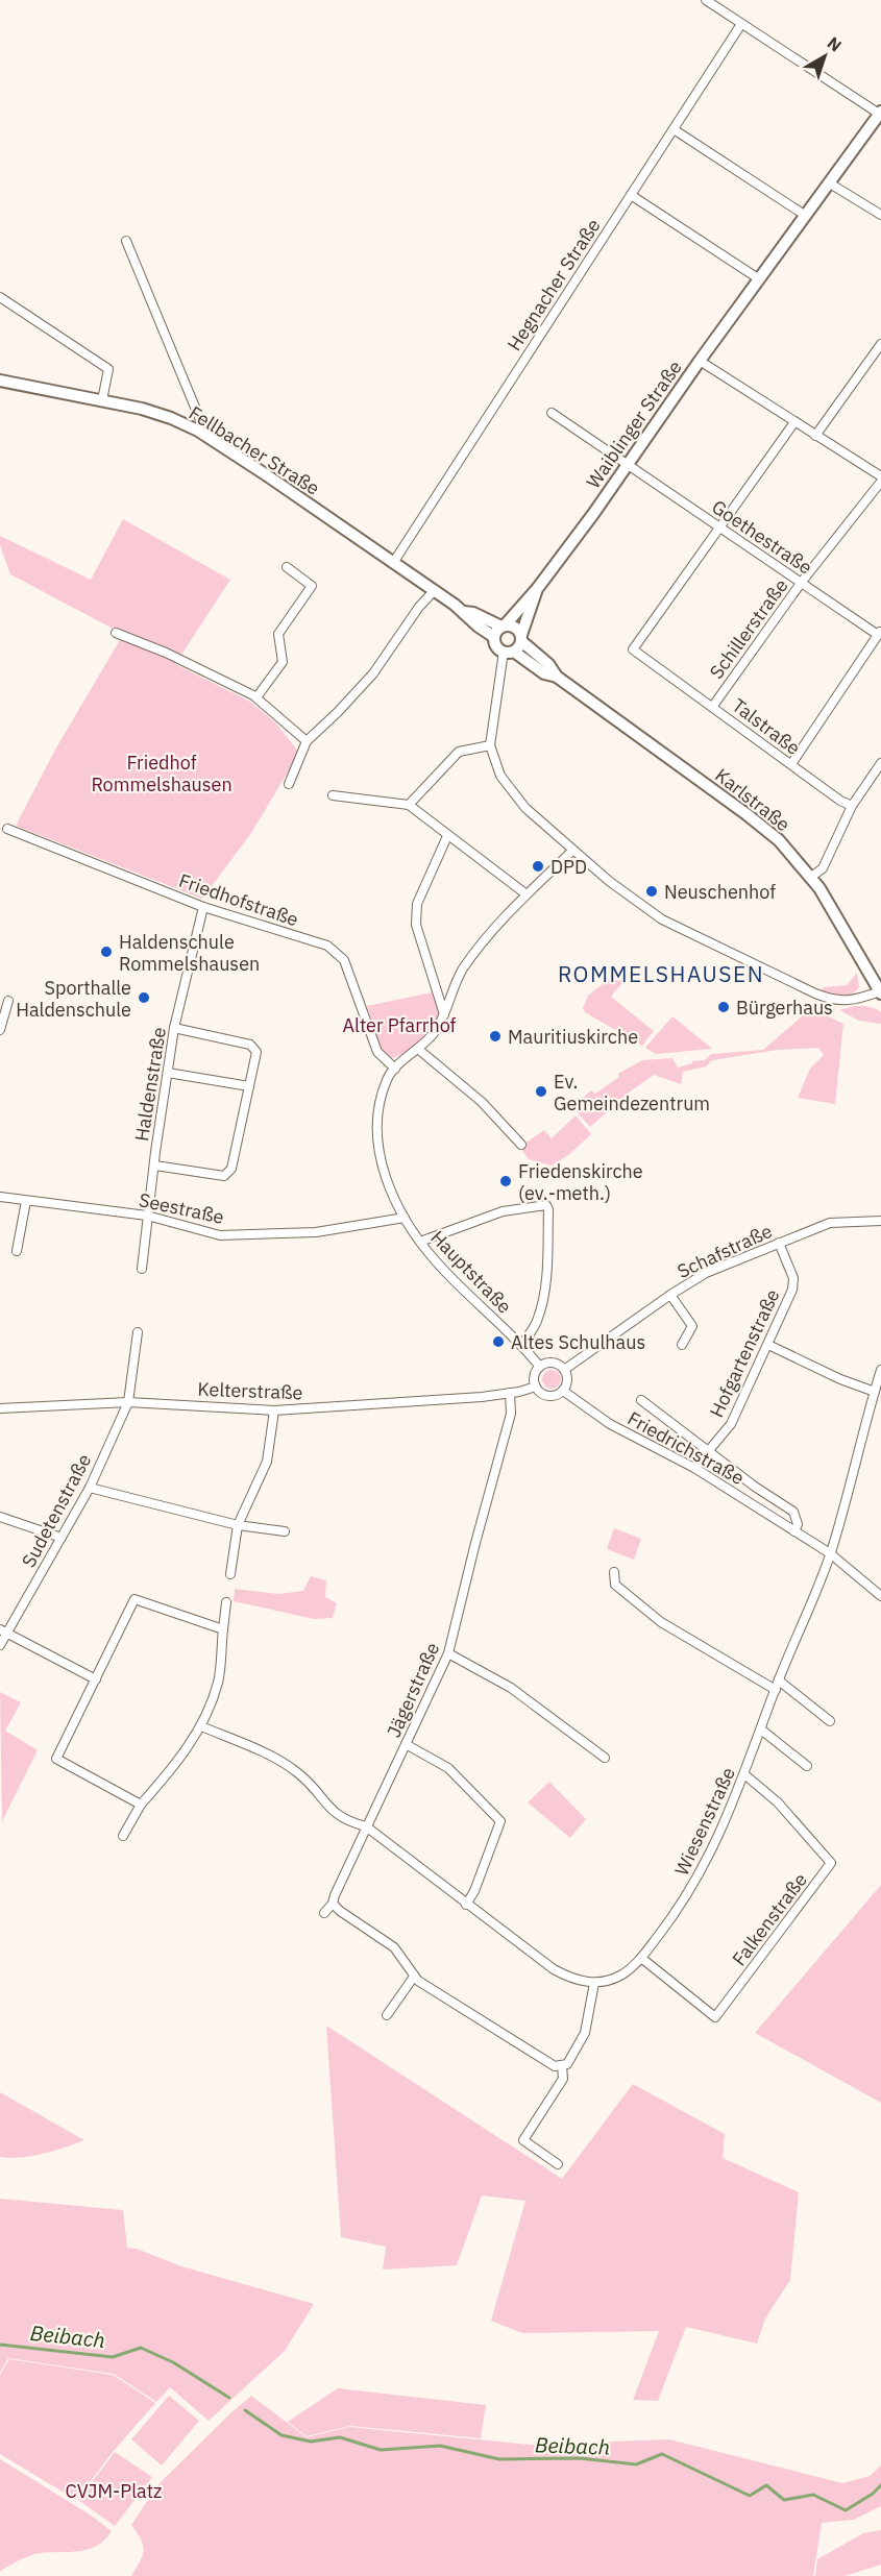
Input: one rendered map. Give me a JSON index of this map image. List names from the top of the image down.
{
  "streets": {
    "main road": ["Waiblinger Straße", "Fellbacher Straße", "Karlstraße"],
    "street": [
      "Hegnacher Straße",
      "Goethestraße",
      "Schillerstraße",
      "Talstraße",
      "Friedhofstraße",
      "Haldenstraße",
      "Seestraße",
      "Schafstraße",
      "Hauptstraße",
      "Hofgartenstraße",
      "Kelterstraße",
      "Friedrichstraße",
      "Sudetenstraße",
      "Jägerstraße",
      "Wiesenstraße",
      "Falkenstraße"
    ]
  },
  "crossings": [
    ["Hegnacher Straße", "Fellbacher Straße"],
    ["Waiblinger Straße", "Fellbacher Straße"],
    ["Waiblinger Straße", "Goethestraße"],
    ["Waiblinger Straße", "Karlstraße"],
    ["Fellbacher Straße", "Karlstraße"],
    ["Goethestraße", "Schillerstraße"],
    ["Goethestraße", "Talstraße"],
    ["Schillerstraße", "Talstraße"],
    ["Friedhofstraße", "Haldenstraße"],
    ["Friedhofstraße", "Hauptstraße"],
    ["Haldenstraße", "Seestraße"],
    ["Seestraße", "Hauptstraße"],
    ["Schafstraße", "Hauptstraße"],
    ["Schafstraße", "Hofgartenstraße"],
    ["Schafstraße", "Kelterstraße"],
    ["Schafstraße", "Friedrichstraße"],
    ["Hauptstraße", "Kelterstraße"],
    ["Hauptstraße", "Friedrichstraße"],
    ["Hofgartenstraße", "Friedrichstraße"],
    ["Kelterstraße", "Friedrichstraße"],
    ["Kelterstraße", "Sudetenstraße"],
    ["Kelterstraße", "Jägerstraße"],
    ["Friedrichstraße", "Wiesenstraße"],
    ["Wiesenstraße", "Falkenstraße"]
  ],
  "districts": ["ROMMELSHAUSEN"],
  "water": ["Beibach"],
  "parks": ["Friedhof Rommelshausen", "Alter Pfarrhof", "CVJM-Platz"],
  "places": [
    "DPD",
    "Neuschenhof",
    "Haldenschule Rommelshausen",
    "Sporthalle Haldenschule",
    "Bürgerhaus",
    "Mauritiuskirche",
    "Ev. Gemeindezentrum",
    "Friedenskirche (ev.-meth.)",
    "Altes Schulhaus"
  ],
  "north": "top right"
}
